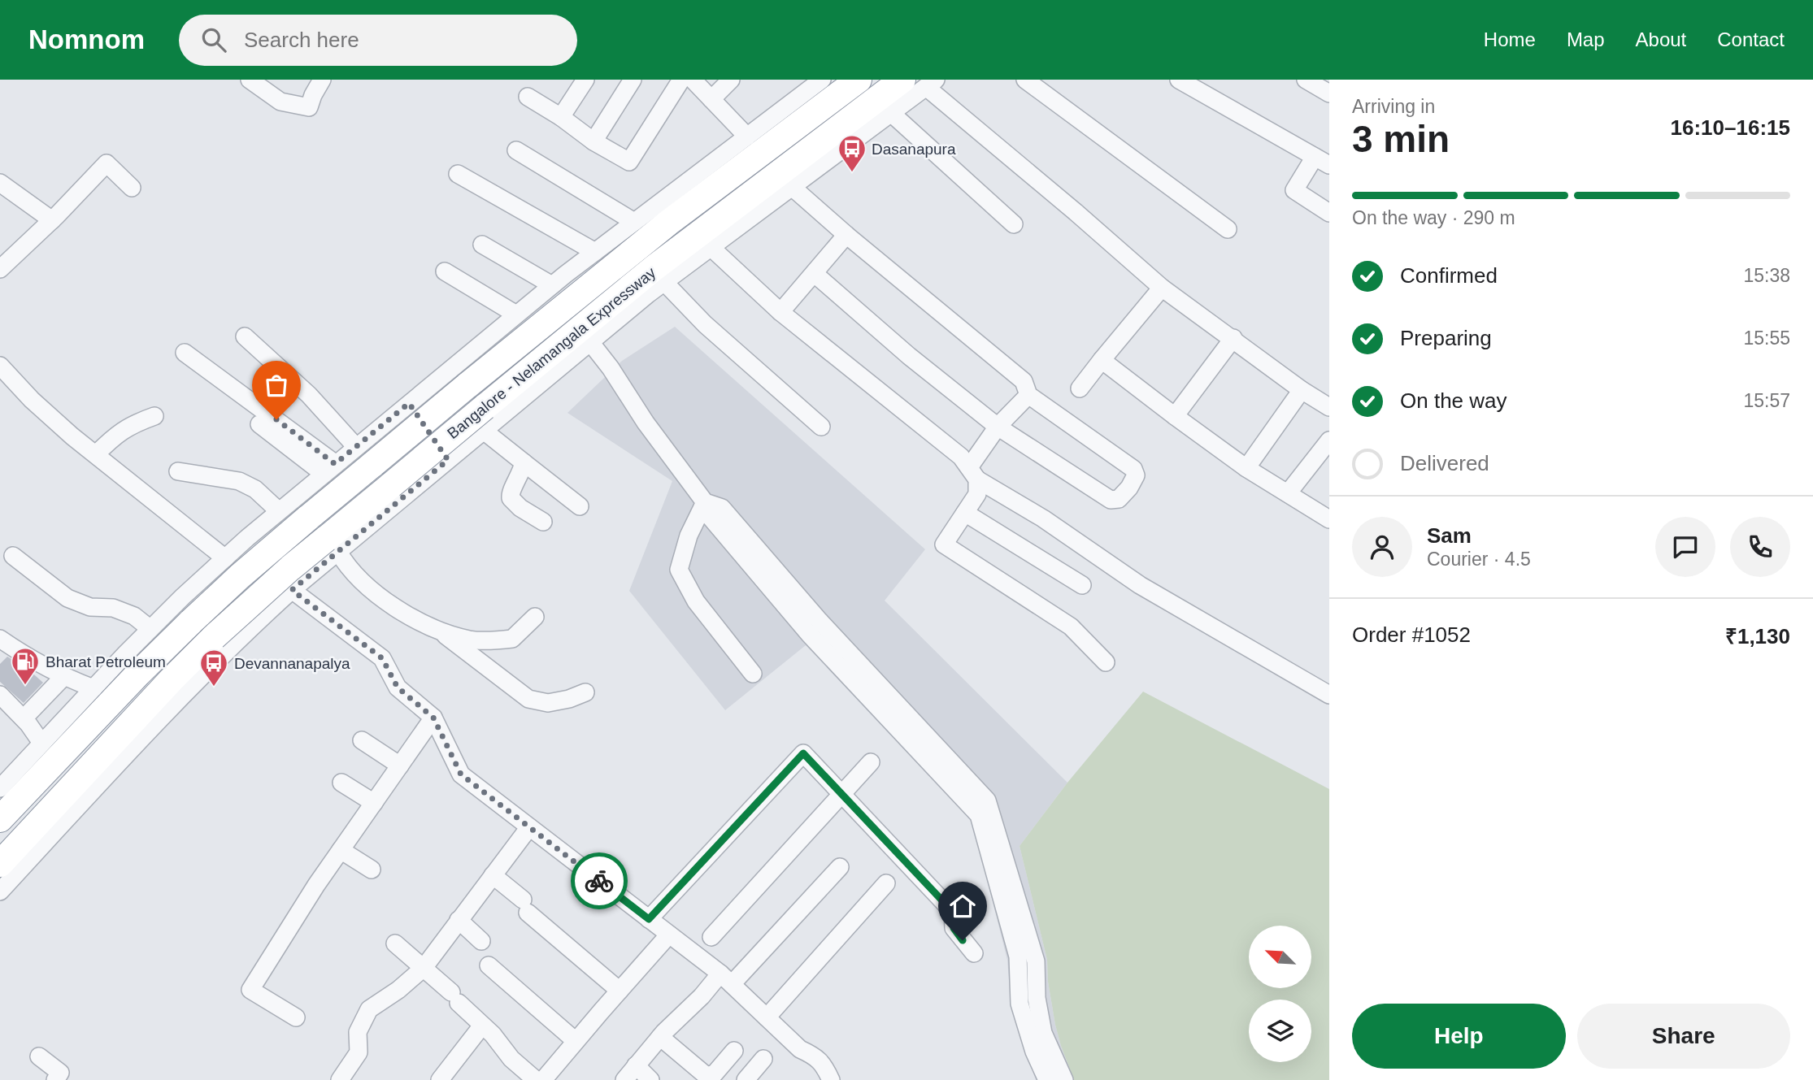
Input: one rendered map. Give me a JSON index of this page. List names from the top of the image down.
{
  "streets": {
    "highway": ["Bangalore - Nelamangala Expressway"]
  },
  "places": {
    "bus stop": ["Dasanapura", "Devannanapalya"],
    "fuel station": ["Bharat Petroleum"]
  },
  "north": "top left",
  "page": {
    "header": "Nomnom",
    "search": "Search here",
    "nav": [
      "Home",
      "Map",
      "About",
      "Contact"
    ],
    "heading": ["3 min", "Arriving in", "16:10–16:15"],
    "panel": [
      "Sam",
      "Courier · 4.5",
      "Order #1052",
      "₹1,130"
    ],
    "bar": "On the way · 290 m",
    "list": [
      ["Confirmed", "15:38"],
      ["Preparing", "15:55"],
      ["On the way", "15:57"],
      "Delivered"
    ],
    "buttons": ["Help", "Share"]
  }
}
